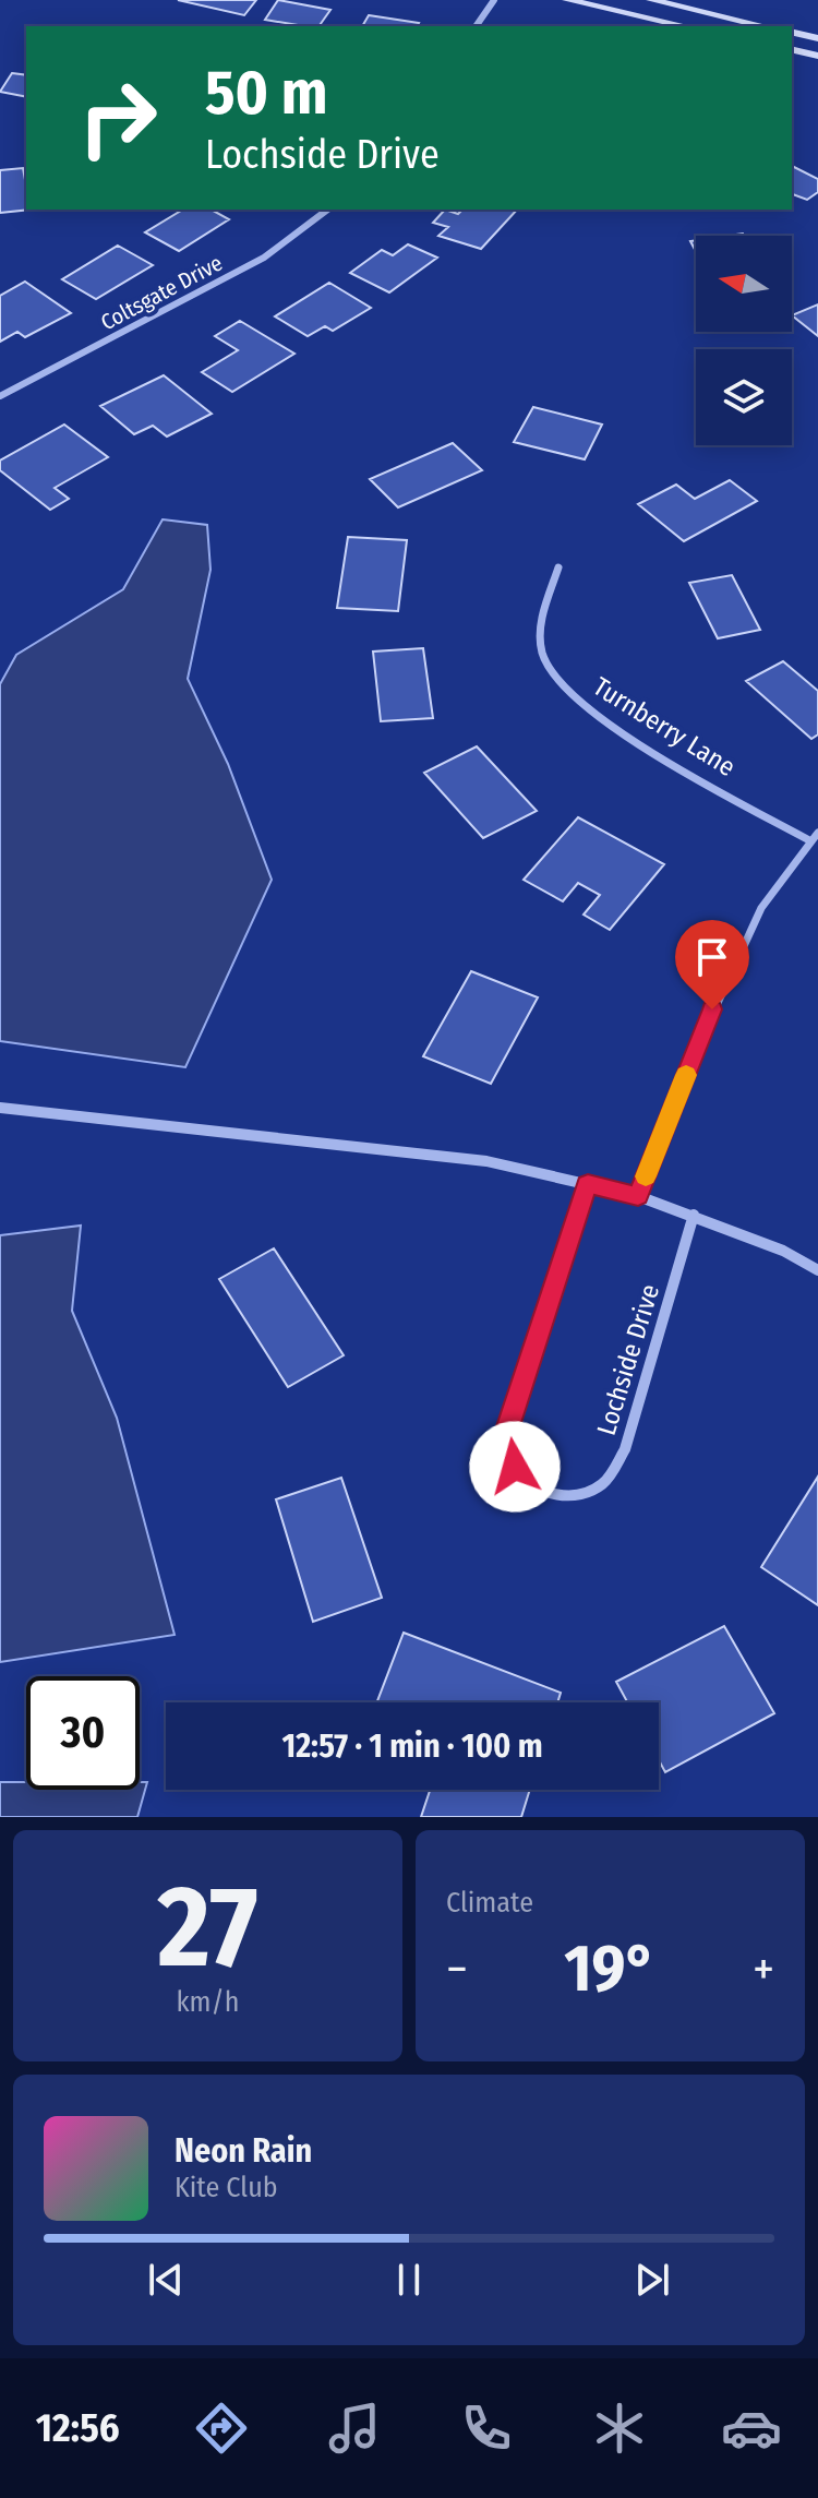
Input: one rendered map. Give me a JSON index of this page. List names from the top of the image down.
{
  "streets": {
    "street": ["Coltsgate Drive", "Turnberry Lane", "Lochside Drive"]
  },
  "north": "left",
  "page": {
    "turn": ["50 m", "Lochside Drive"],
    "limit": "30",
    "trip": "12:57 · 1 min · 100 m",
    "tile": [
      ["27", "km/h"],
      "Climate"
    ],
    "heat": ["−", "19°", "+"],
    "song": ["Neon Rain", "Kite Club"],
    "tabs": "12:56"
  }
}
